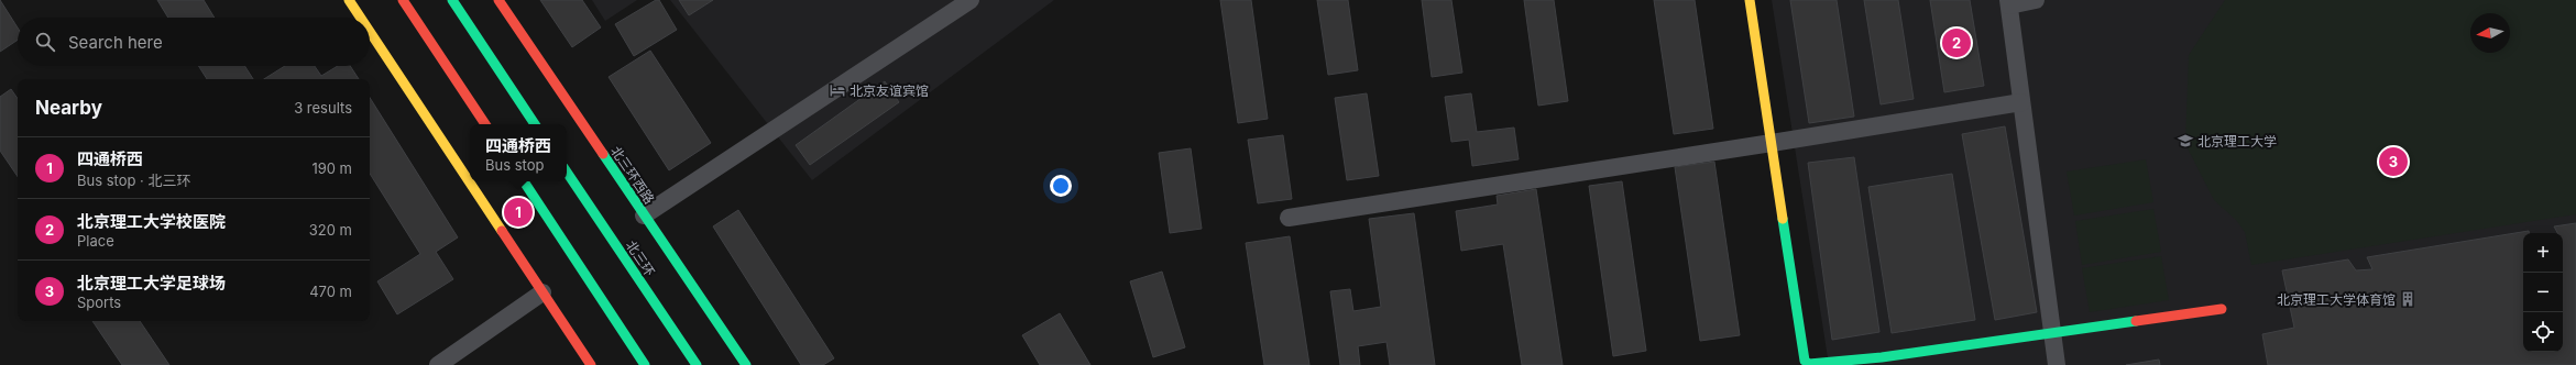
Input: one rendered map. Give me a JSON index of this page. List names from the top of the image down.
{
  "streets": {
    "main road": ["北三环西路", "北三环"]
  },
  "places": {
    "hotel": ["北京友谊宾馆"],
    "school or university": ["北京理工大学"],
    "building": ["北京理工大学体育馆"]
  },
  "north": "left",
  "page": {
    "search": "Search here",
    "pins": ["2", "3", "1"],
    "heading": ["Nearby", "3 results"],
    "popup": ["四通桥西", "Bus stop"],
    "list": [
      {
        "mark": "1",
        "name": "四通桥西",
        "note": "Bus stop · 北三环",
        "value": "190 m"
      },
      {
        "mark": "2",
        "name": "北京理工大学校医院",
        "note": "Place",
        "value": "320 m"
      },
      {
        "mark": "3",
        "name": "北京理工大学足球场",
        "note": "Sports",
        "value": "470 m"
      }
    ],
    "map_buttons": ["+", "−"]
  }
}
